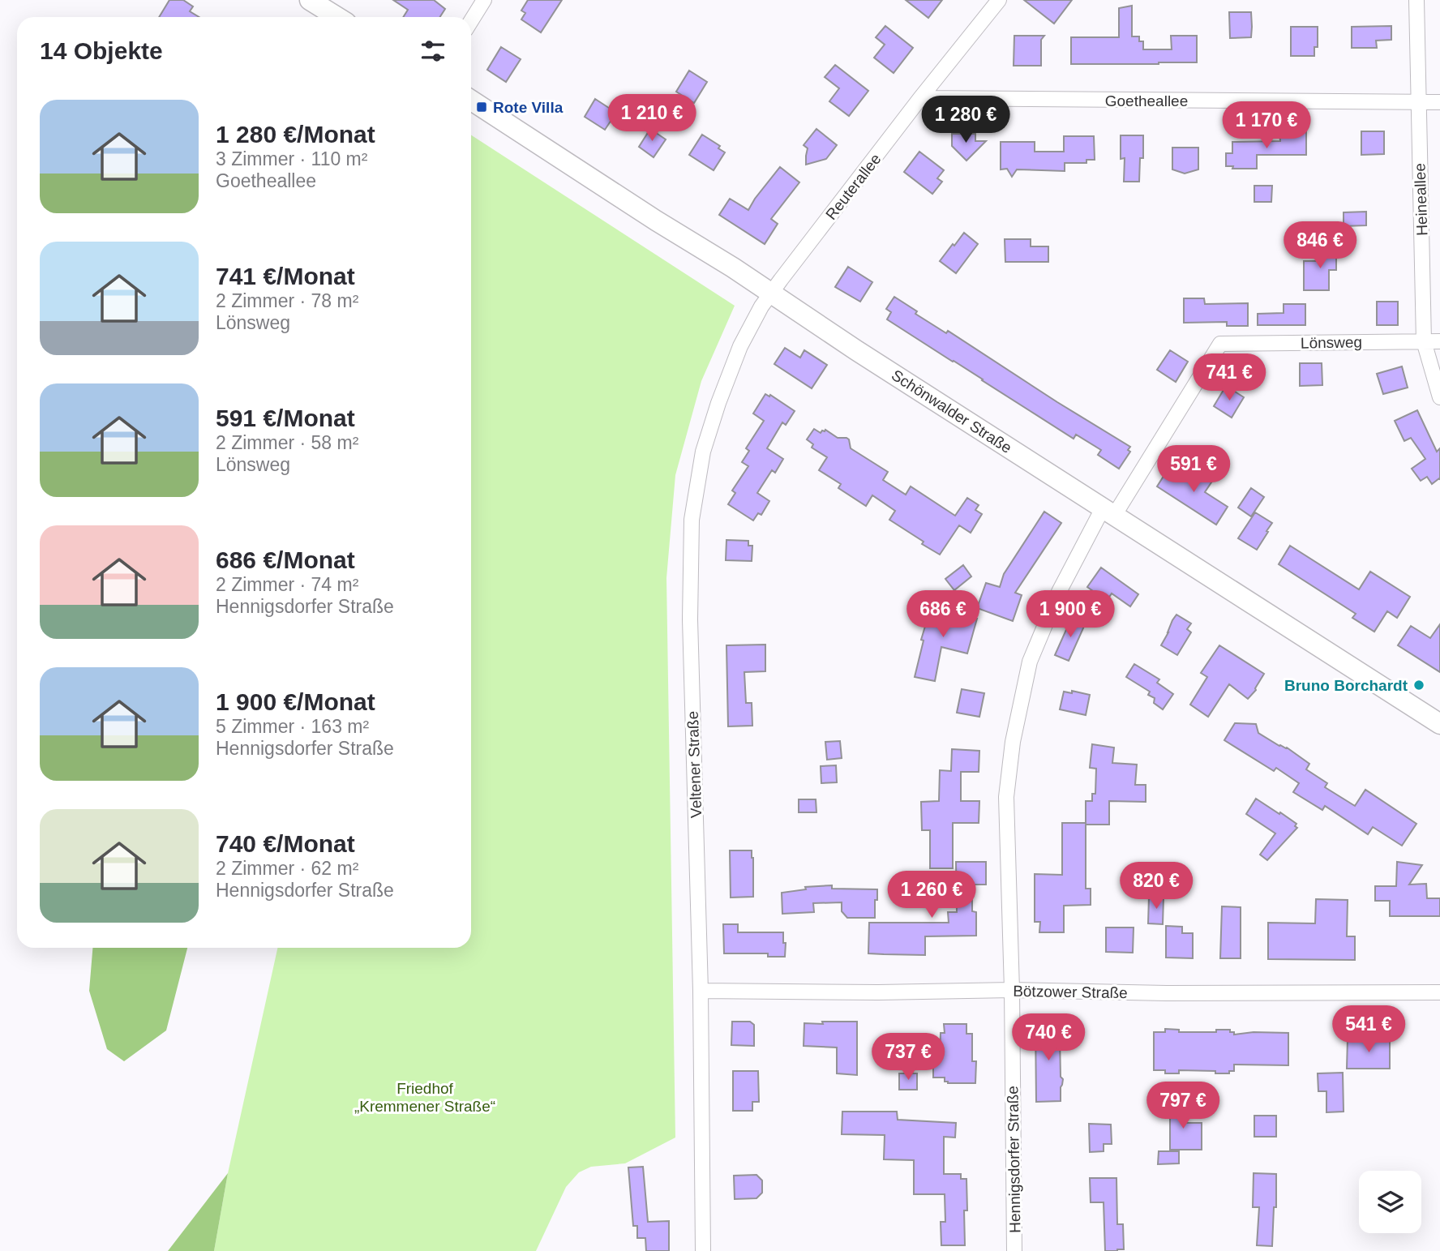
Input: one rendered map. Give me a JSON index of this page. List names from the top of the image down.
{
  "streets": {
    "main road": ["Schönwalder Straße"],
    "street": [
      "Goetheallee",
      "Reuterallee",
      "Heineallee",
      "Lönsweg",
      "Veltener Straße",
      "Bötzower Straße",
      "Hennigsdorfer Straße"
    ]
  },
  "crossings": [
    ["Goetheallee", "Reuterallee"],
    ["Goetheallee", "Heineallee"],
    ["Reuterallee", "Schönwalder Straße"],
    ["Reuterallee", "Veltener Straße"],
    ["Heineallee", "Lönsweg"],
    ["Lönsweg", "Schönwalder Straße"],
    ["Lönsweg", "Hennigsdorfer Straße"],
    ["Schönwalder Straße", "Veltener Straße"],
    ["Schönwalder Straße", "Hennigsdorfer Straße"],
    ["Veltener Straße", "Bötzower Straße"],
    ["Bötzower Straße", "Hennigsdorfer Straße"]
  ],
  "parks": ["Friedhof „Kremmener Straße“"],
  "places": {
    "transit": ["Rote Villa"],
    "other": ["Bruno Borchardt"]
  },
  "page": {
    "heading": "14 Objekte",
    "list": [
      {
        "name": "1 280 €/Monat",
        "note": "3 Zimmer · 110 m² · Goetheallee"
      },
      {
        "name": "741 €/Monat",
        "note": "2 Zimmer · 78 m² · Lönsweg"
      },
      {
        "name": "591 €/Monat",
        "note": "2 Zimmer · 58 m² · Lönsweg"
      },
      {
        "name": "686 €/Monat",
        "note": "2 Zimmer · 74 m² · Hennigsdorfer Straße"
      },
      {
        "name": "1 900 €/Monat",
        "note": "5 Zimmer · 163 m² · Hennigsdorfer Straße"
      },
      {
        "name": "740 €/Monat",
        "note": "2 Zimmer · 62 m² · Hennigsdorfer Straße"
      }
    ],
    "price": [
      "1 210 €",
      "1 280 €",
      "1 170 €",
      "846 €",
      "741 €",
      "591 €",
      "686 €",
      "1 900 €",
      "820 €",
      "1 260 €",
      "541 €",
      "740 €",
      "737 €",
      "797 €"
    ]
  }
}
